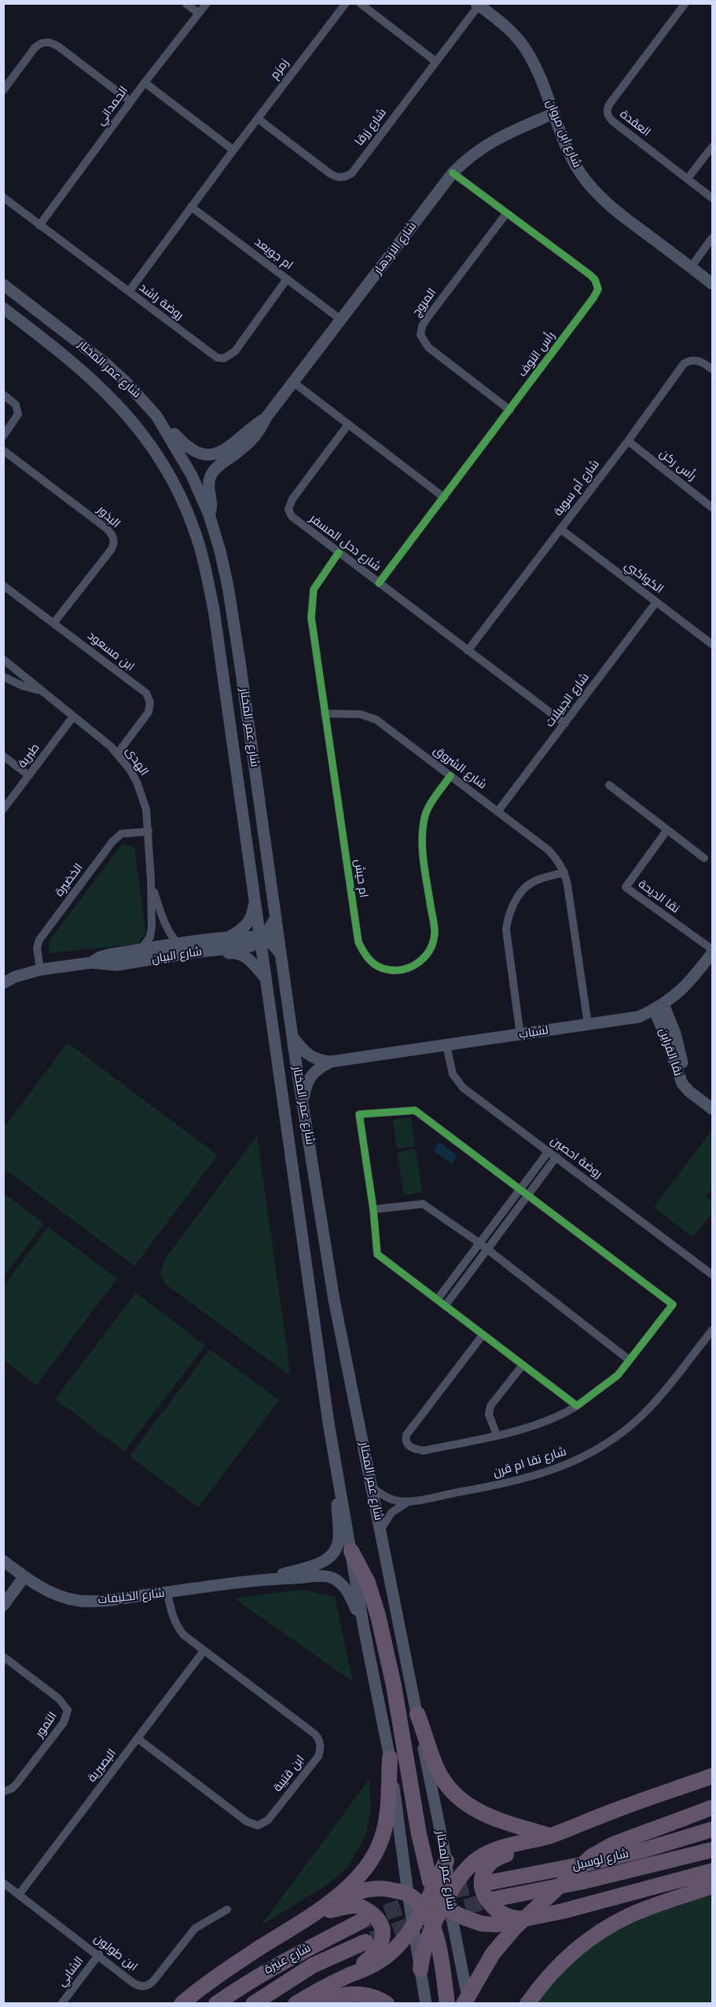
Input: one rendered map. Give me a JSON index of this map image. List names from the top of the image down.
{
  "streets": {
    "highway": ["شارع لوسيل", "شارع عنيزة"],
    "main road": [
      "شارع ابن مروان",
      "شارع الازدهار",
      "شارع عمر المختار",
      "شارع البيان",
      "لشباب",
      "نقا القراين",
      "شارع الخليفات"
    ],
    "street": [
      "زمزم",
      "الحمداني",
      "العقدة",
      "شارع زرقا",
      "ام جويعد",
      "روضة راشد",
      "المروج",
      "رأس النوف",
      "رأس ركن",
      "شارع أم سوية",
      "البذور",
      "شارع دحل المسفر",
      "الكواكبي",
      "ابن مسعود",
      "شارع الجبيلات",
      "طبرية",
      "الهدى",
      "شارع الشروق",
      "ام حيش",
      "الخضيرة",
      "نقا الديحة",
      "روضة احصين",
      "شارع نقا ام قرن",
      "التمور",
      "البصيرية",
      "ابن قتيبة",
      "ابن طولون",
      "الشابي"
    ]
  },
  "crossings": [
    ["زمزم", "شارع زرقا"],
    ["زمزم", "ام جويعد"],
    ["زمزم", "روضة راشد"],
    ["الحمداني", "روضة راشد"],
    ["شارع زرقا", "شارع ابن مروان"],
    ["شارع ابن مروان", "شارع الازدهار"],
    ["شارع الازدهار", "ام جويعد"],
    ["شارع الازدهار", "رأس النوف"],
    ["شارع الازدهار", "شارع عمر المختار"],
    ["ام جويعد", "روضة راشد"],
    ["المروج", "رأس النوف"],
    ["رأس النوف", "شارع دحل المسفر"],
    ["شارع عمر المختار", "شارع البيان"],
    ["شارع عمر المختار", "لشباب"],
    ["شارع عمر المختار", "شارع نقا ام قرن"],
    ["شارع عمر المختار", "شارع الخليفات"],
    ["رأس ركن", "شارع أم سوية"],
    ["شارع أم سوية", "شارع دحل المسفر"],
    ["شارع أم سوية", "الكواكبي"],
    ["البذور", "ابن مسعود"],
    ["شارع دحل المسفر", "شارع الجبيلات"],
    ["شارع دحل المسفر", "ام حيش"],
    ["الكواكبي", "شارع الجبيلات"],
    ["ابن مسعود", "الهدى"],
    ["شارع الجبيلات", "شارع الشروق"],
    ["طبرية", "الهدى"],
    ["الهدى", "الخضيرة"],
    ["الهدى", "شارع البيان"],
    ["شارع الشروق", "ام حيش"],
    ["شارع الشروق", "لشباب"],
    ["الخضيرة", "شارع البيان"],
    ["لشباب", "نقا القراين"],
    ["لشباب", "روضة احصين"],
    ["شارع الخليفات", "ابن قتيبة"],
    ["البصيرية", "ابن قتيبة"],
    ["البصيرية", "ابن طولون"],
    ["ابن طولون", "الشابي"]
  ]
}
